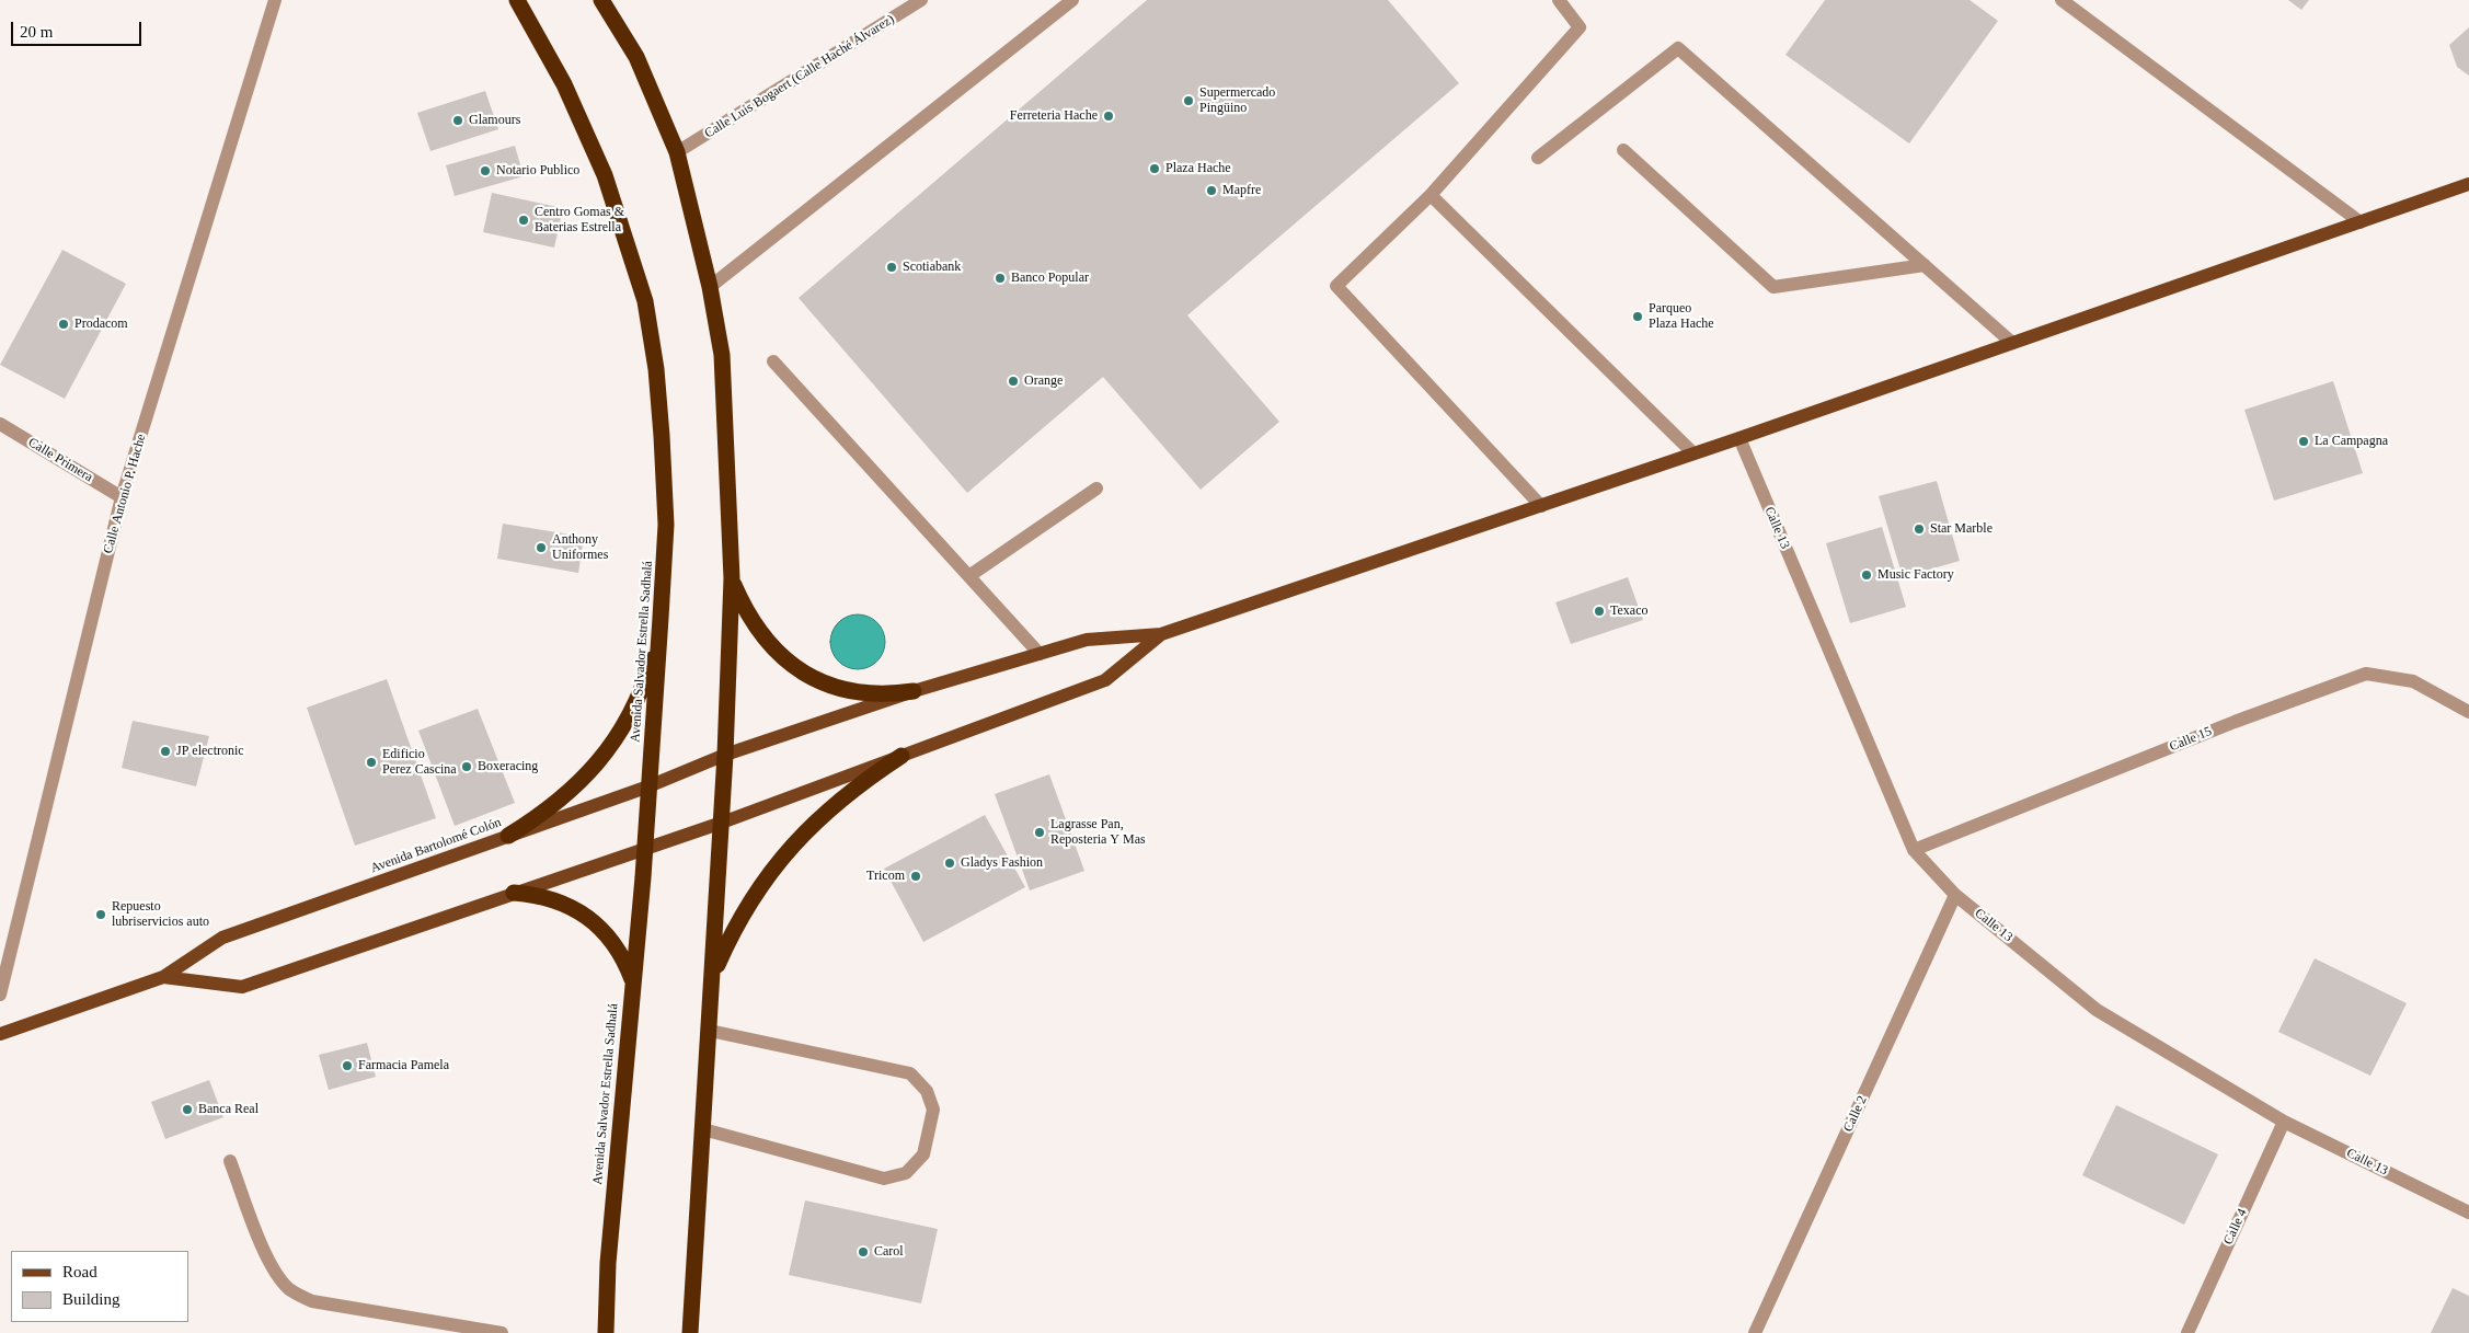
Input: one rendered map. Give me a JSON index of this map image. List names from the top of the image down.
{
  "streets": {
    "highway": ["Avenida Salvador Estrella Sadhalá"],
    "main road": ["Avenida Bartolomé Colón"],
    "street": [
      "Calle Luis Bogaert (Calle Haché Álvarez)",
      "Calle Primera",
      "Calle Antonio P. Hache",
      "Calle 13",
      "Calle 15",
      "Calle 2",
      "Calle 4"
    ]
  },
  "crossings": [
    ["Calle Primera", "Calle Antonio P. Hache"],
    ["Calle 13", "Calle 15"],
    ["Calle 13", "Calle 2"],
    ["Calle 13", "Calle 4"],
    ["Avenida Salvador Estrella Sadhalá", "Avenida Bartolomé Colón"]
  ],
  "places": [
    "Supermercado Pingüino",
    "Ferreteria Hache",
    "Glamours",
    "Plaza Hache",
    "Notario Publico",
    "Mapfre",
    "Centro Gomas & Baterias Estrella",
    "Scotiabank",
    "Banco Popular",
    "Parqueo Plaza Hache",
    "Prodacom",
    "Orange",
    "La Campagna",
    "Star Marble",
    "Anthony Uniformes",
    "Music Factory",
    "Texaco",
    "JP electronic",
    "Edificio Perez Cascina",
    "Boxeracing",
    "Lagrasse Pan, Reposteria Y Mas",
    "Gladys Fashion",
    "Tricom",
    "Repuesto lubriservicios auto",
    "Farmacia Pamela",
    "Banca Real",
    "Carol"
  ],
  "legend": ["Road", "Building"],
  "scale_bar": "20 m"
}
